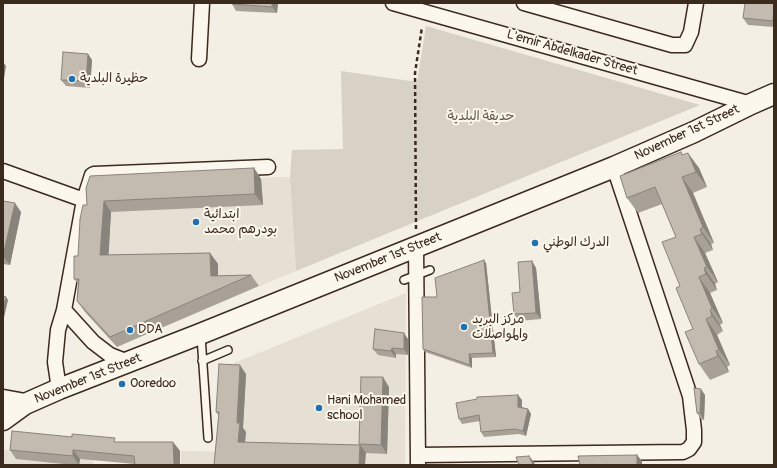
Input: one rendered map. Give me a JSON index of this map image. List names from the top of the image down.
{
  "streets": {
    "main road": ["November 1st Street"],
    "street": ["L'emir Abdelkader Street"]
  },
  "crossings": [
    ["L'emir Abdelkader Street", "November 1st Street"]
  ],
  "parks": ["حديقة البلدية"],
  "places": [
    "حظيرة البلدية",
    "ابتدائية بودرهم محمد",
    "الدرك الوطني",
    "مركز البريد والمواصلات",
    "DDA",
    "Ooredoo",
    "Hani Mohamed school"
  ]
}
